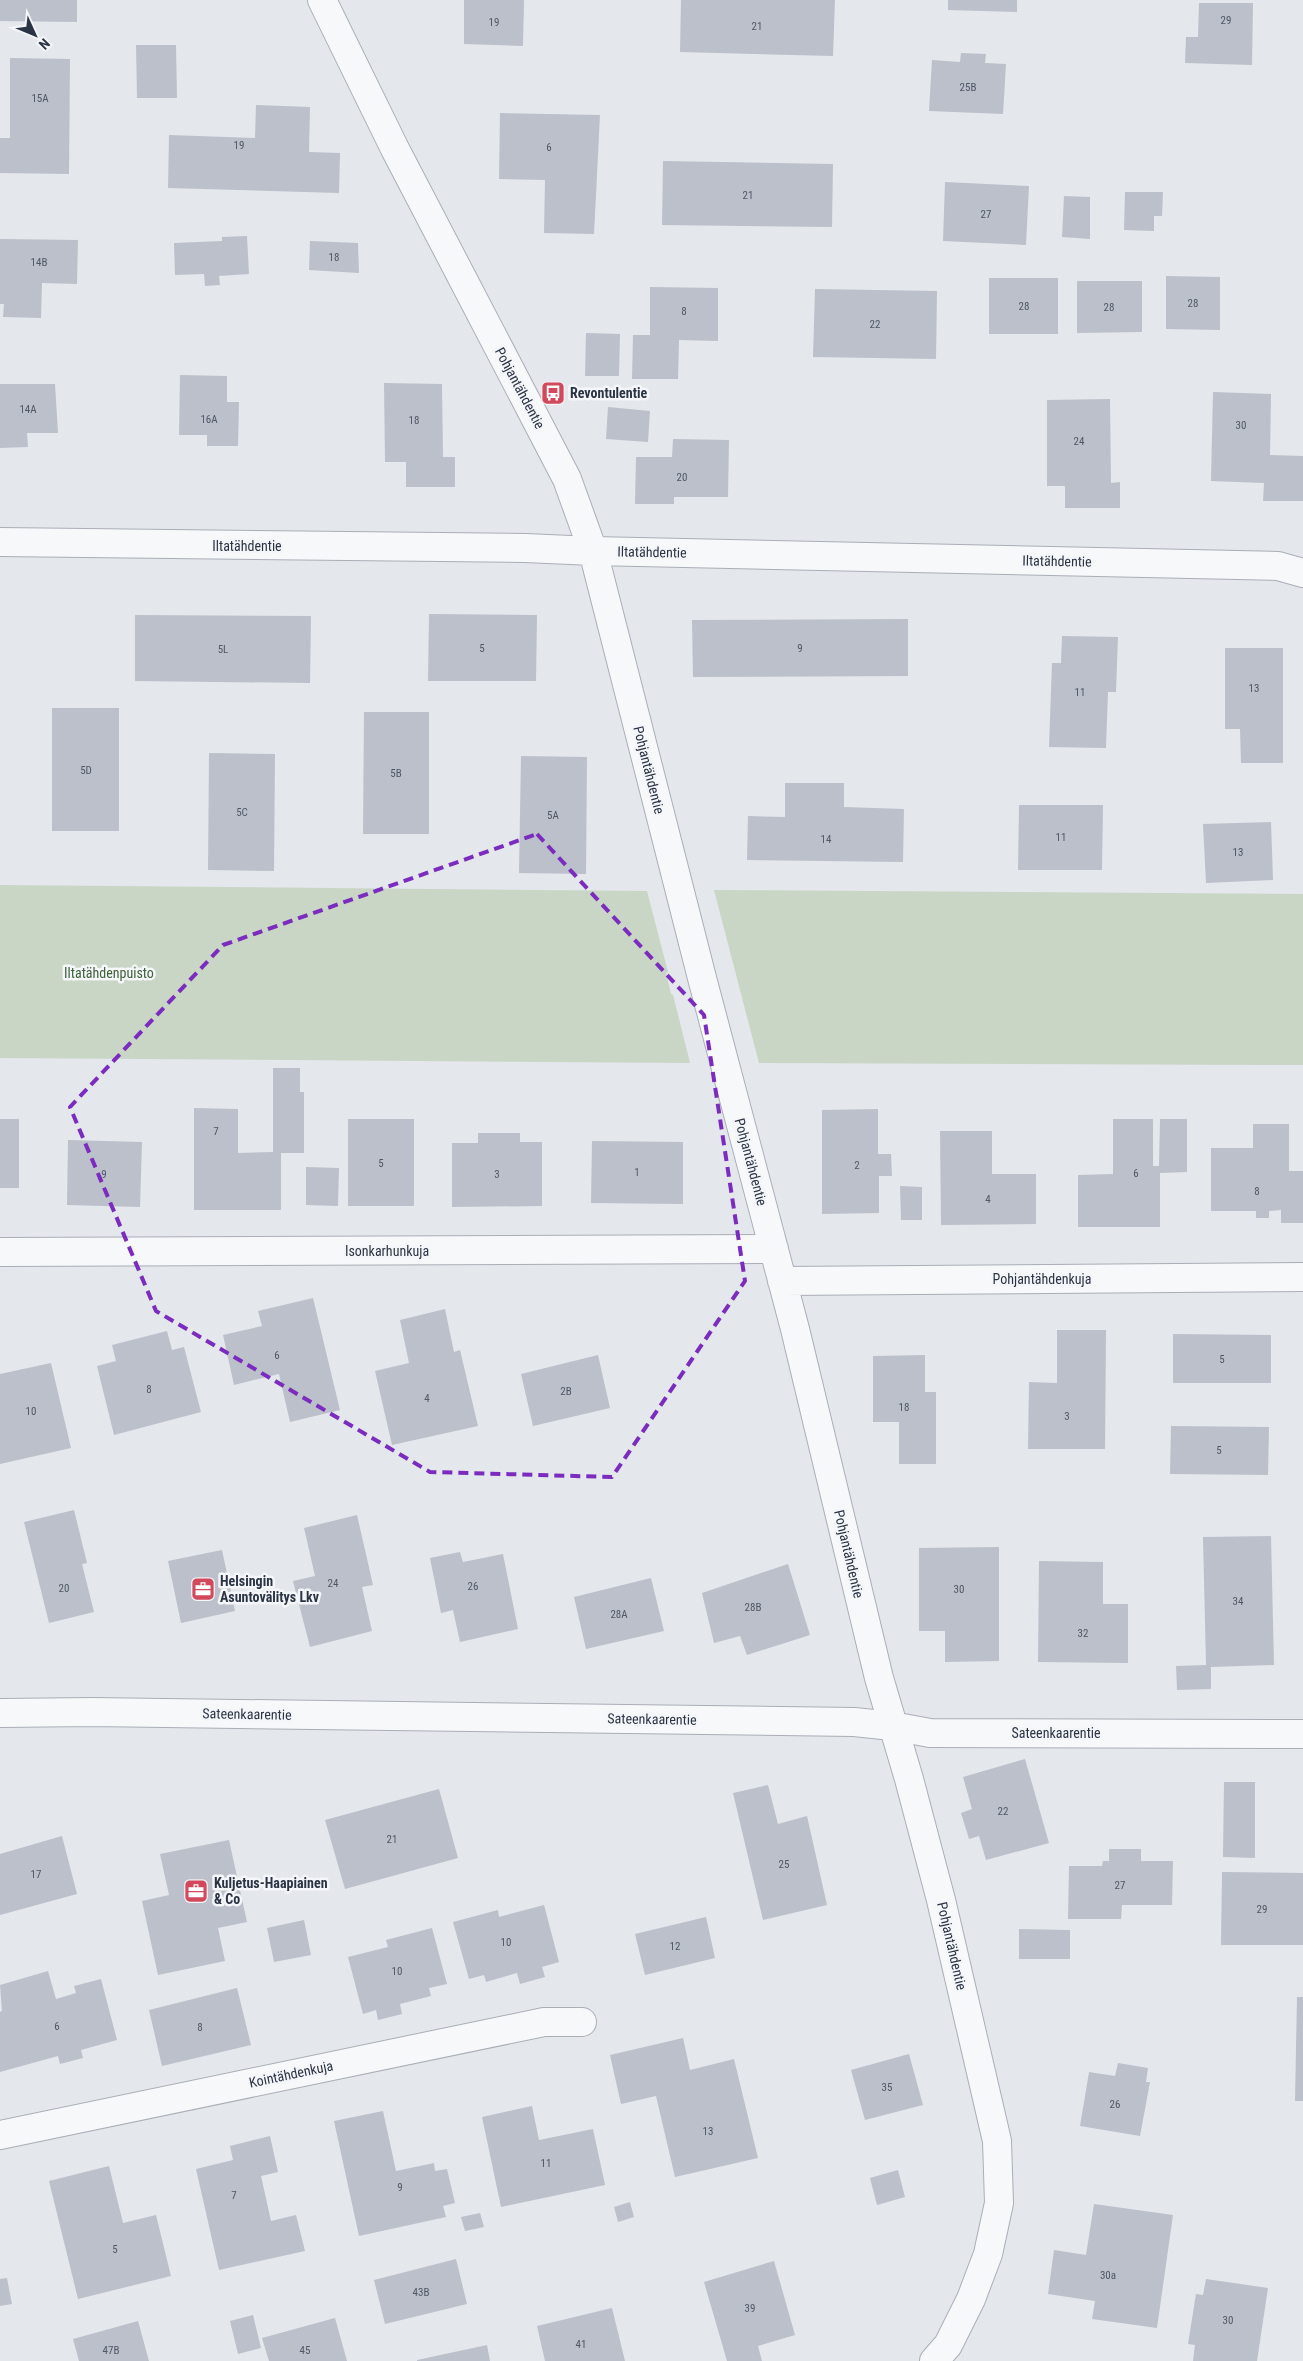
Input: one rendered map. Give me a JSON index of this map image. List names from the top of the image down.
{
  "streets": {
    "street": [
      "Pohjantähdentie",
      "Iltatähdentie",
      "Isonkarhunkuja",
      "Pohjantähdenkuja",
      "Sateenkaarentie",
      "Kointähdenkuja"
    ]
  },
  "crossings": [
    ["Pohjantähdentie", "Iltatähdentie"],
    ["Pohjantähdentie", "Isonkarhunkuja"],
    ["Pohjantähdentie", "Pohjantähdenkuja"],
    ["Pohjantähdentie", "Sateenkaarentie"]
  ],
  "parks": ["Iltatähdenpuisto"],
  "places": {
    "bus stop": ["Revontulentie"],
    "office": ["Helsingin Asuntovälitys Lkv", "Kuljetus-Haapiainen & Co"]
  },
  "house_numbers": [
    "29",
    "19",
    "21",
    "25B",
    "15A",
    "19",
    "6",
    "21",
    "27",
    "18",
    "14B",
    "28",
    "28",
    "28",
    "8",
    "22",
    "14A",
    "16A",
    "18",
    "30",
    "24",
    "20",
    "5",
    "9",
    "5L",
    "13",
    "11",
    "5D",
    "5B",
    "5C",
    "5A",
    "11",
    "14",
    "13",
    "7",
    "5",
    "2",
    "1",
    "6",
    "9",
    "3",
    "8",
    "4",
    "6",
    "5",
    "8",
    "2B",
    "4",
    "18",
    "10",
    "3",
    "5",
    "24",
    "26",
    "20",
    "30",
    "34",
    "28B",
    "28A",
    "32",
    "22",
    "21",
    "25",
    "17",
    "27",
    "29",
    "10",
    "12",
    "10",
    "6",
    "8",
    "35",
    "26",
    "13",
    "11",
    "9",
    "7",
    "5",
    "30a",
    "43B",
    "39",
    "30",
    "41",
    "47B",
    "45"
  ],
  "north": "bottom right"
}
